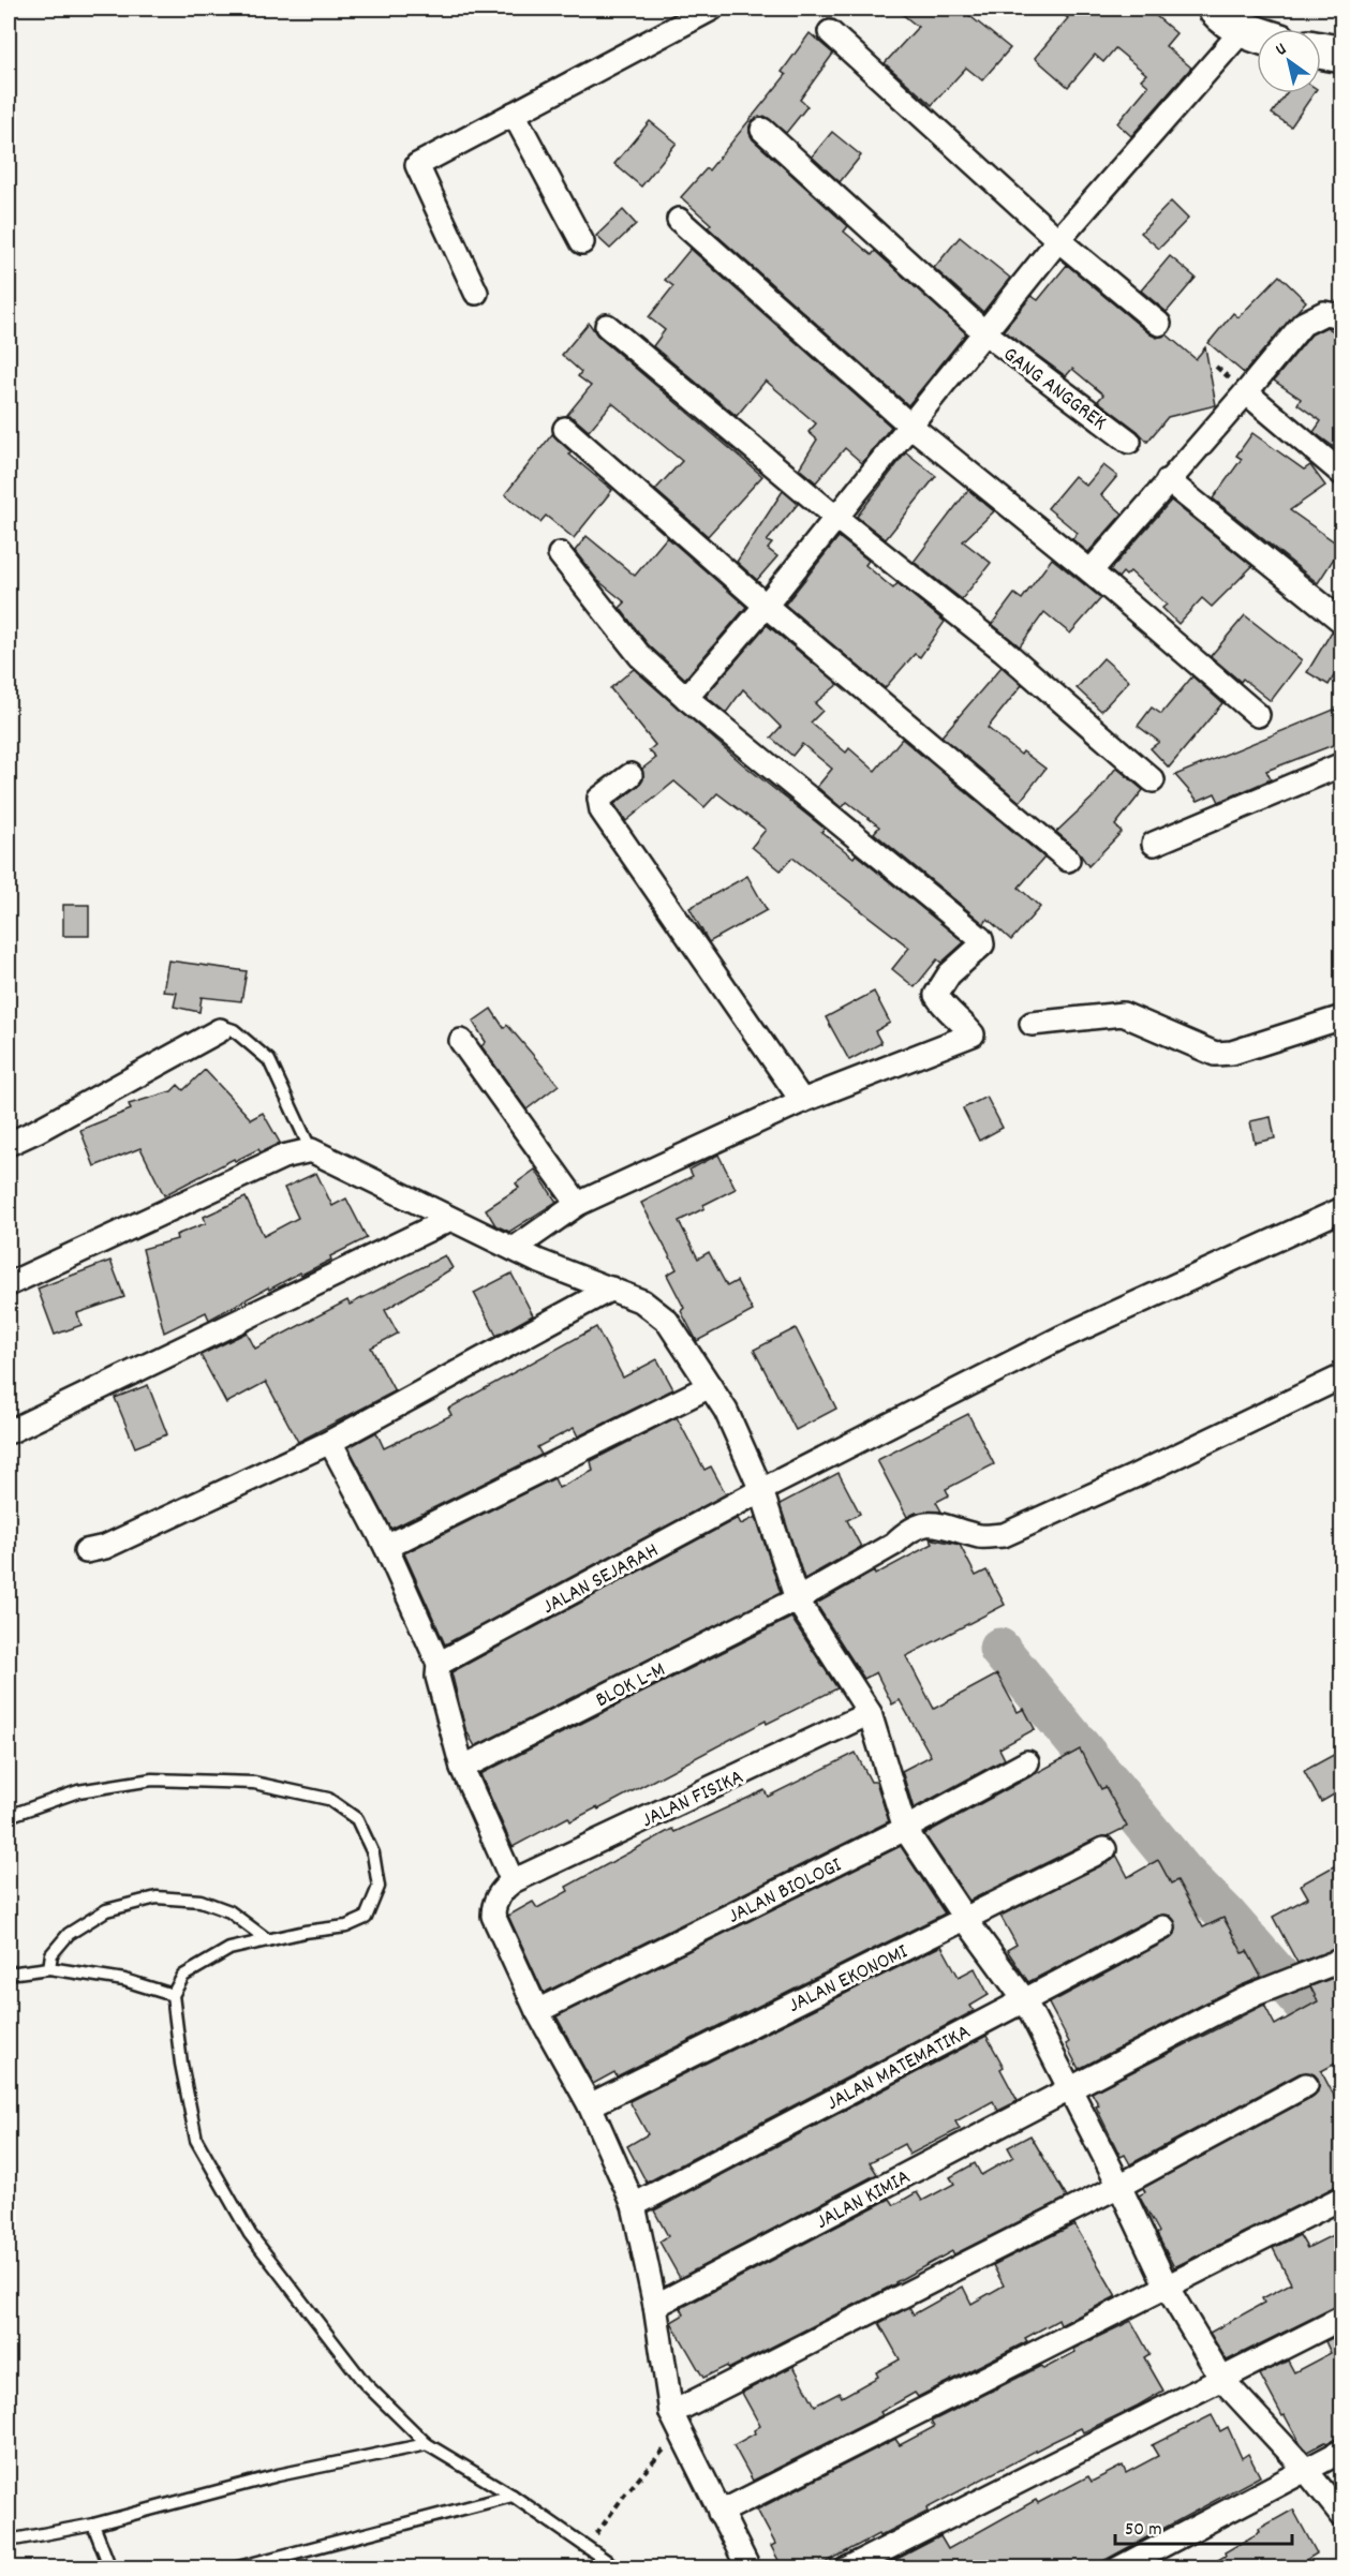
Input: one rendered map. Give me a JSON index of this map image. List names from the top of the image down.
{
  "streets": {
    "street": [
      "GANG ANGGREK",
      "JALAN SEJARAH",
      "BLOK L-M",
      "JALAN FISIKA",
      "JALAN BIOLOGI",
      "JALAN EKONOMI",
      "JALAN MATEMATIKA",
      "JALAN KIMIA"
    ]
  },
  "scale_bar": "50 m",
  "north": "top left"
}
